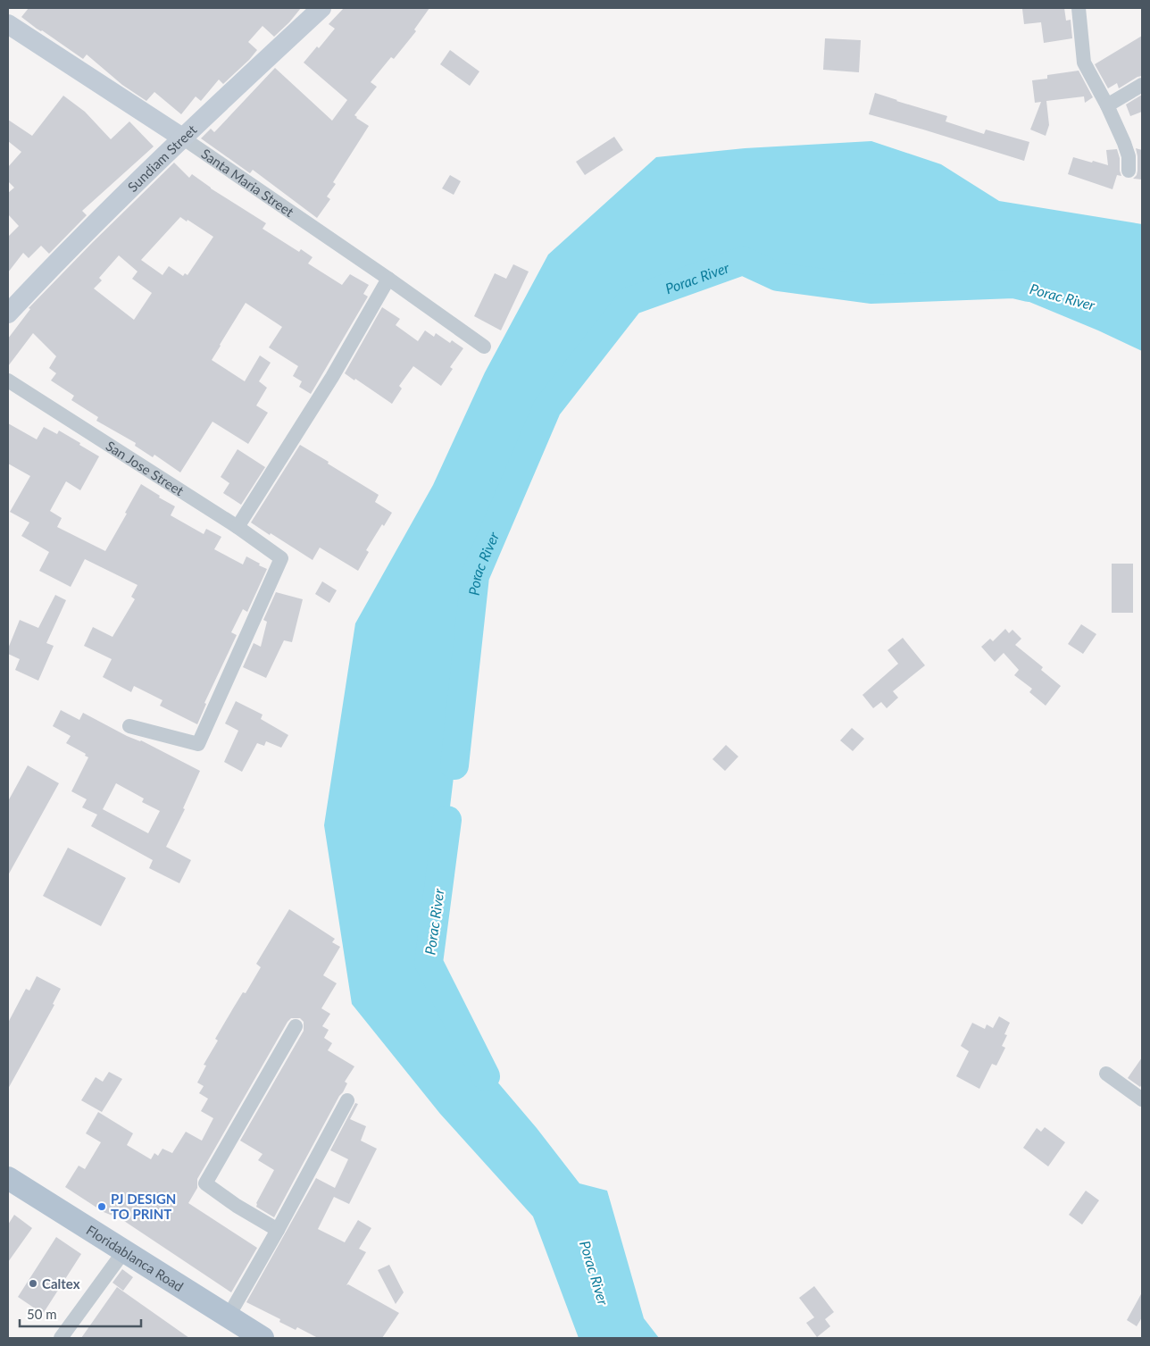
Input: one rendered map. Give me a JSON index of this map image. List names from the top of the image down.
{
  "streets": {
    "main road": ["Floridablanca Road"],
    "street": ["Sundiam Street", "Santa Maria Street", "San Jose Street"]
  },
  "crossings": [
    ["Sundiam Street", "Santa Maria Street"]
  ],
  "water": ["Porac River"],
  "places": ["PJ DESIGN TO PRINT", "Caltex"],
  "scale_bar": "50 m"
}
